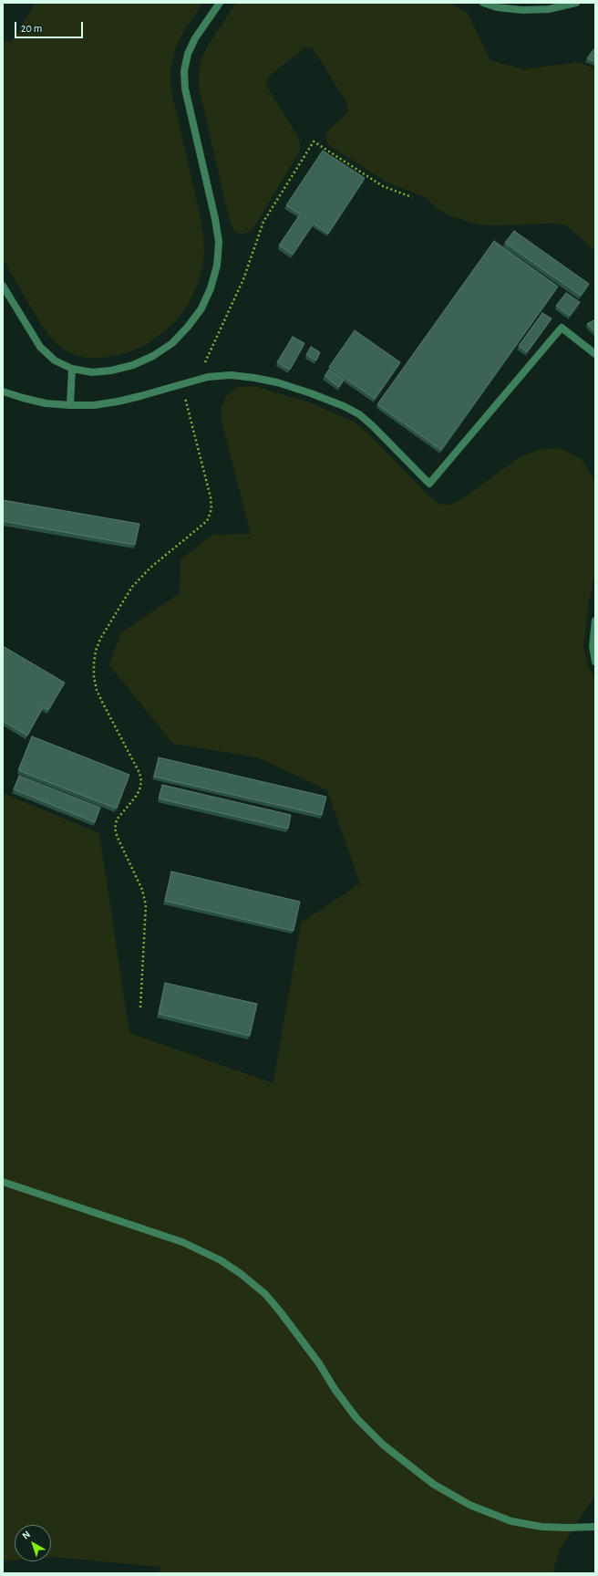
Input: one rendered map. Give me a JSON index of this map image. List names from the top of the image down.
{
  "scale_bar": "20 m",
  "north": "top left"
}
